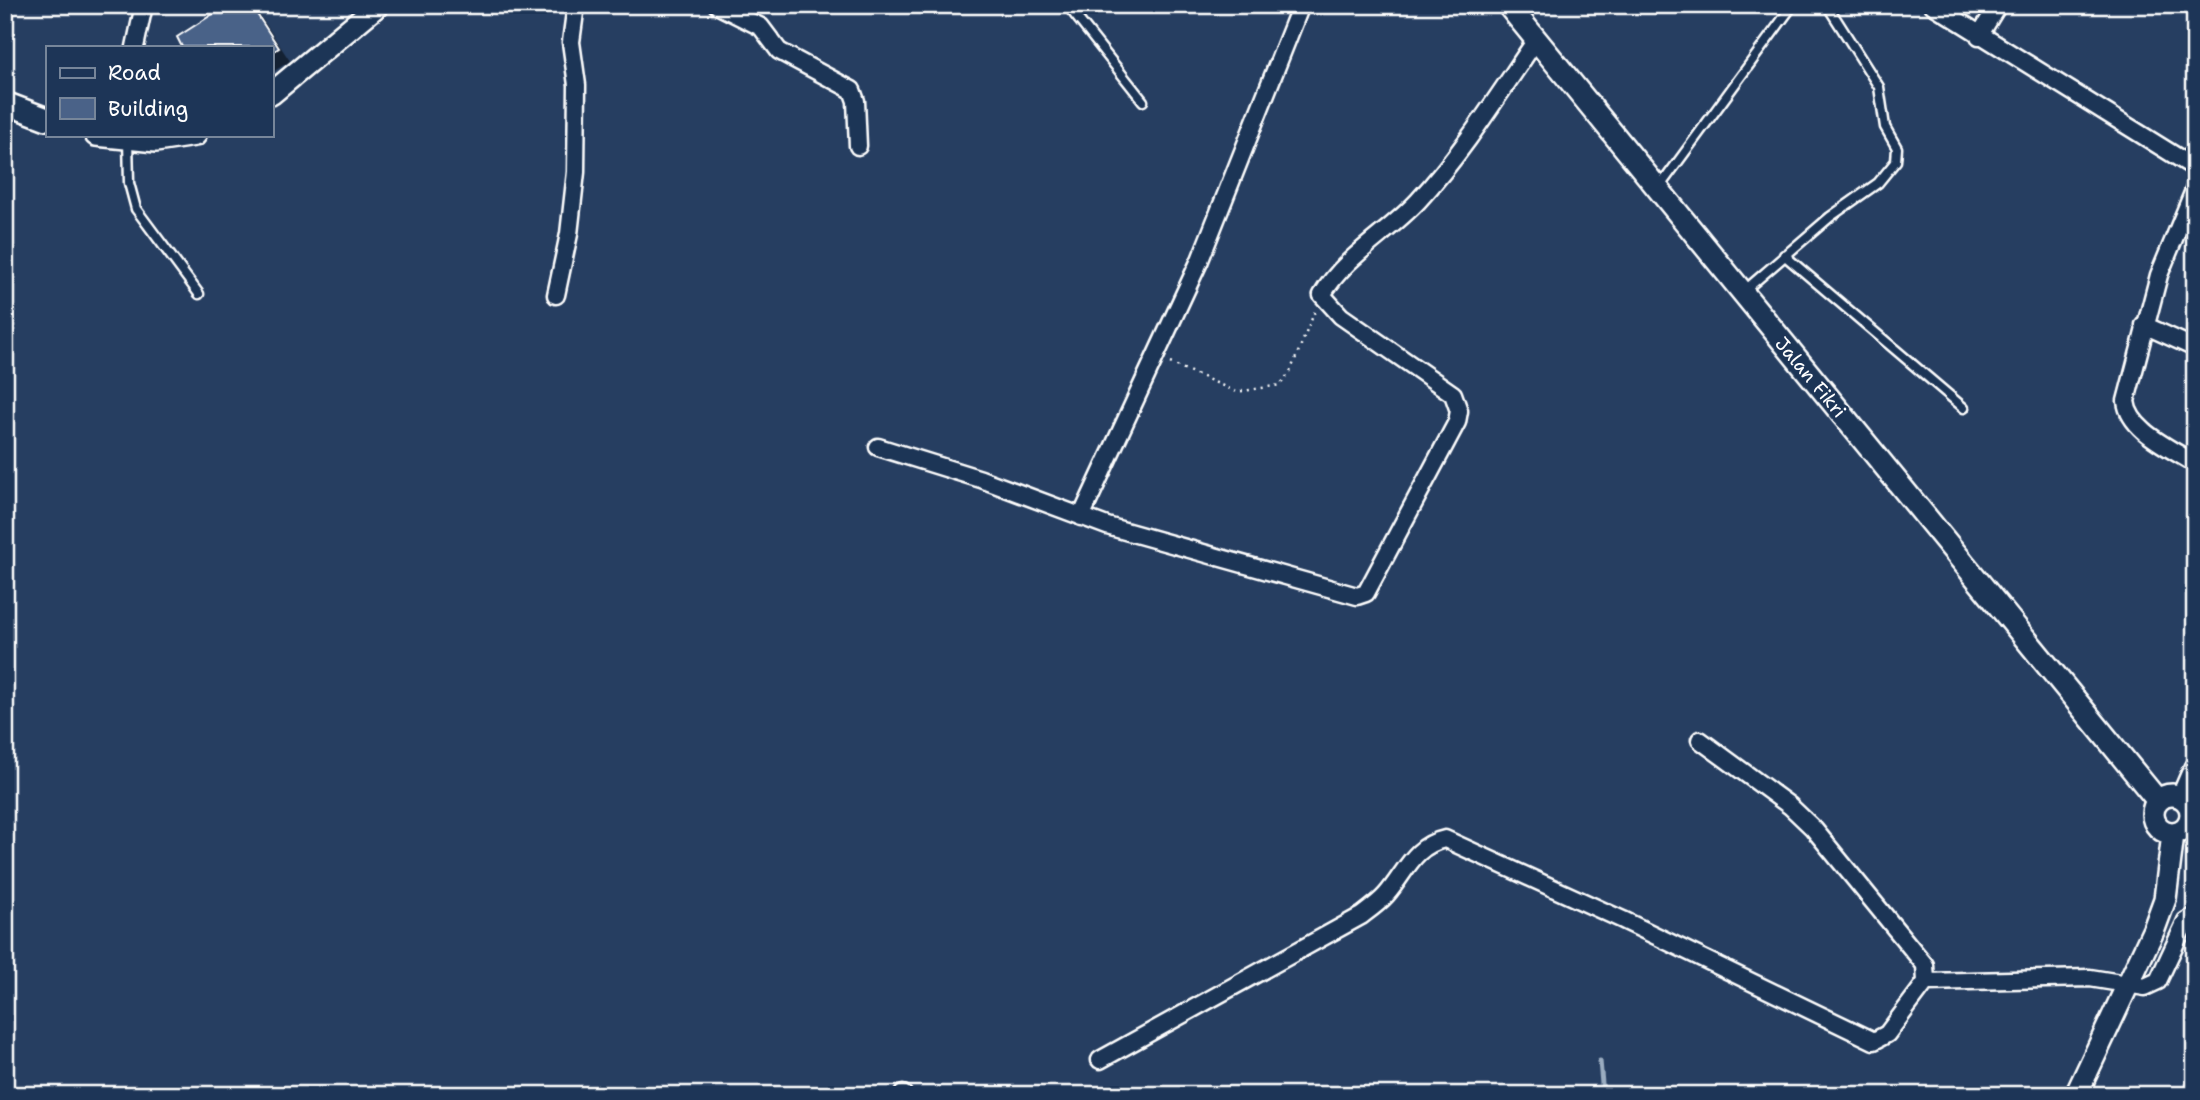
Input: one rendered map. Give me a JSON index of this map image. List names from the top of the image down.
{
  "streets": {
    "street": ["Jalan Fikri"]
  },
  "legend": ["Road", "Building"]
}
